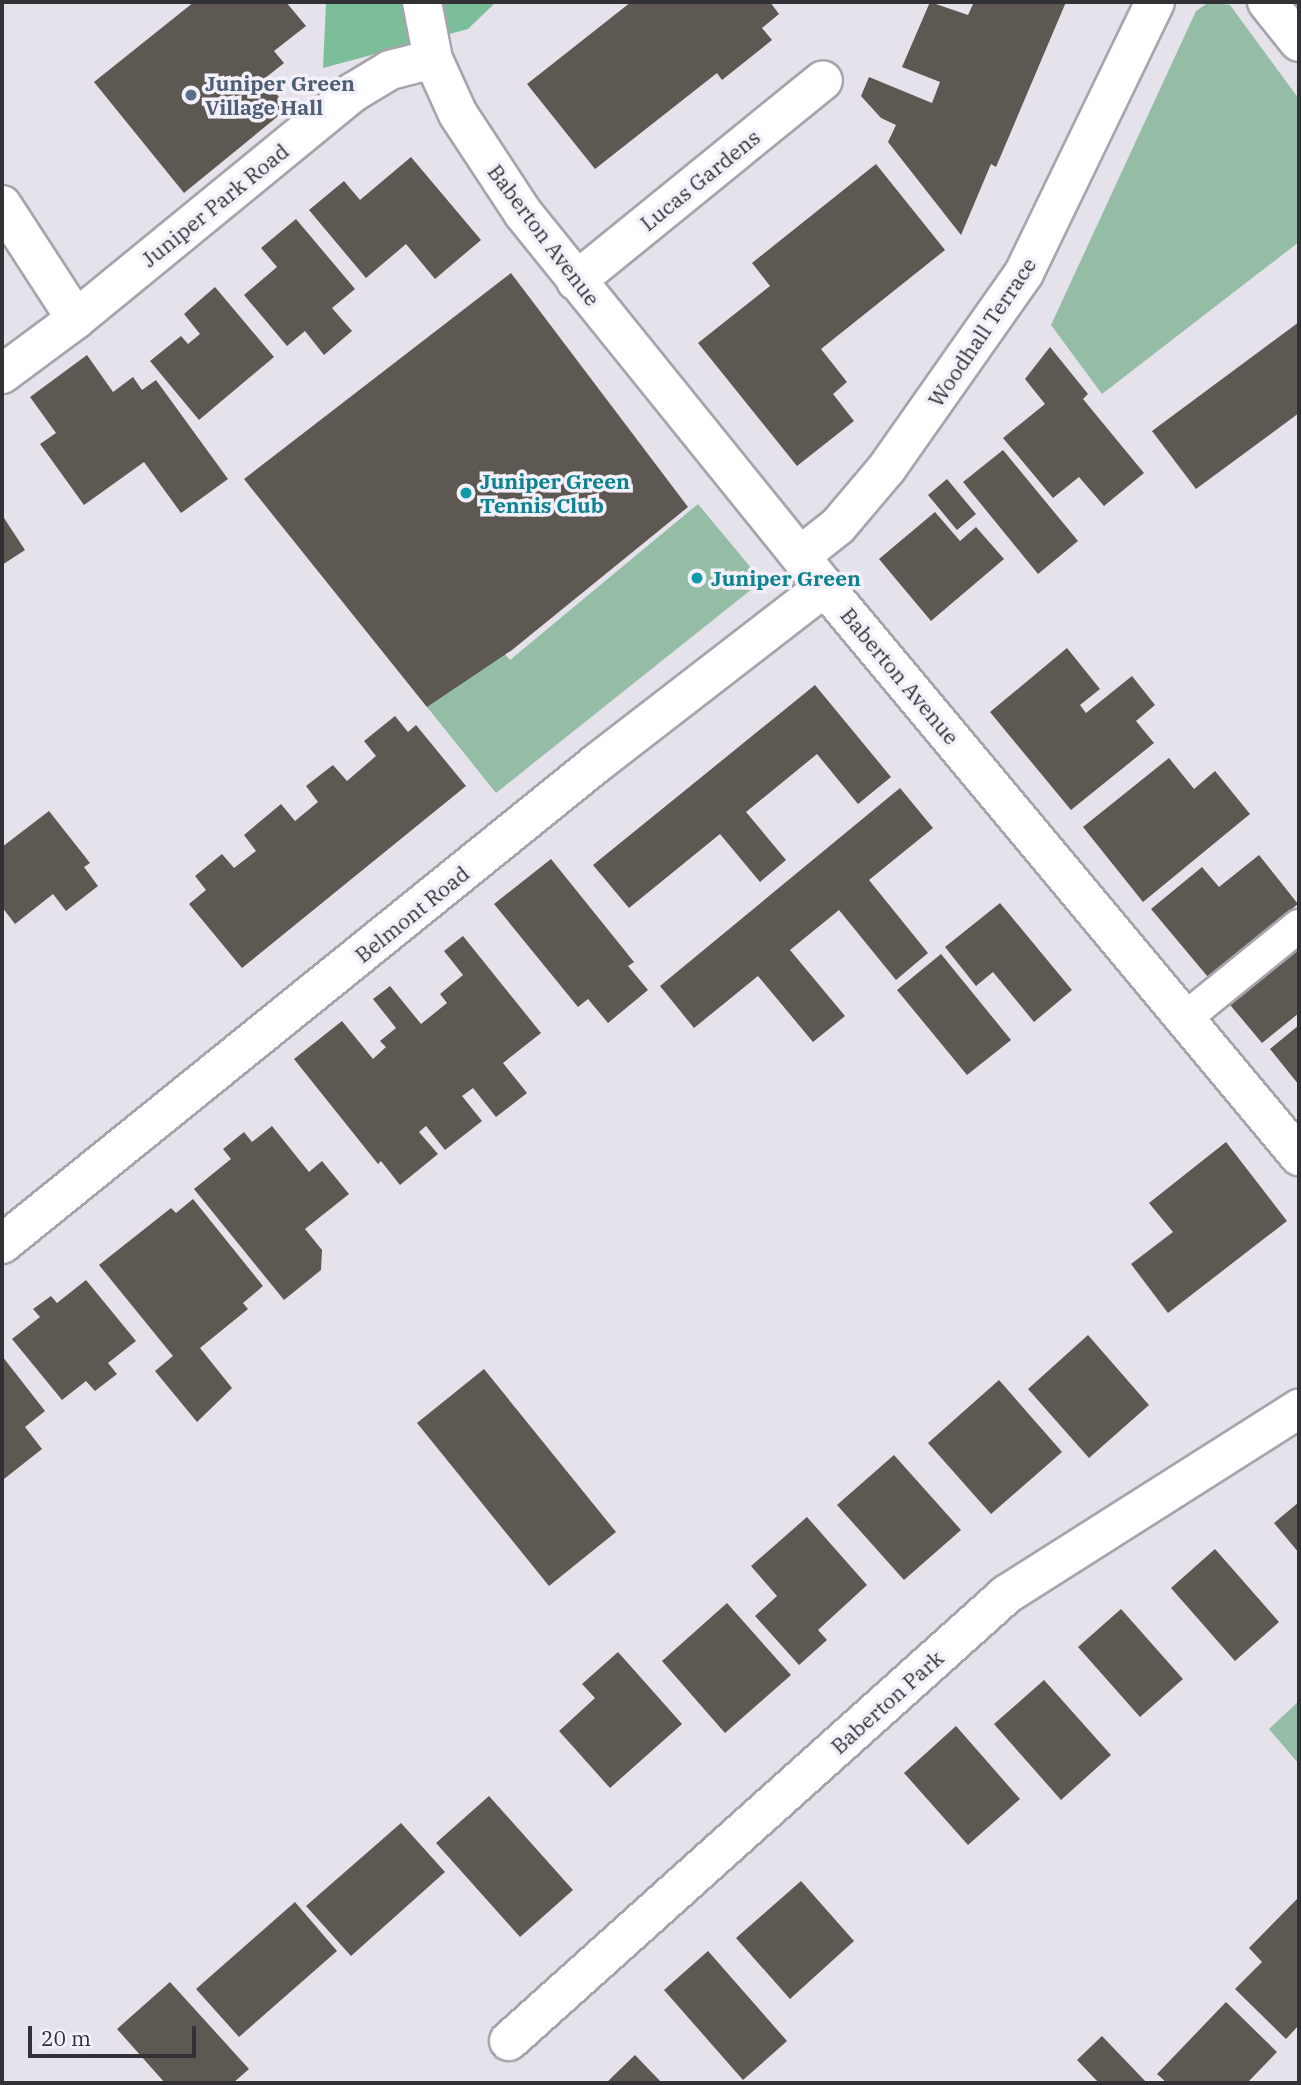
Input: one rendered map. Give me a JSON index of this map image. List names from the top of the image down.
{
  "streets": {
    "street": [
      "Lucas Gardens",
      "Juniper Park Road",
      "Baberton Avenue",
      "Woodhall Terrace",
      "Belmont Road",
      "Baberton Park"
    ]
  },
  "crossings": [
    ["Lucas Gardens", "Baberton Avenue"],
    ["Juniper Park Road", "Baberton Avenue"],
    ["Baberton Avenue", "Woodhall Terrace"],
    ["Baberton Avenue", "Belmont Road"]
  ],
  "places": ["Juniper Green Village Hall", "Juniper Green Tennis Club", "Juniper Green"],
  "scale_bar": "20 m"
}
